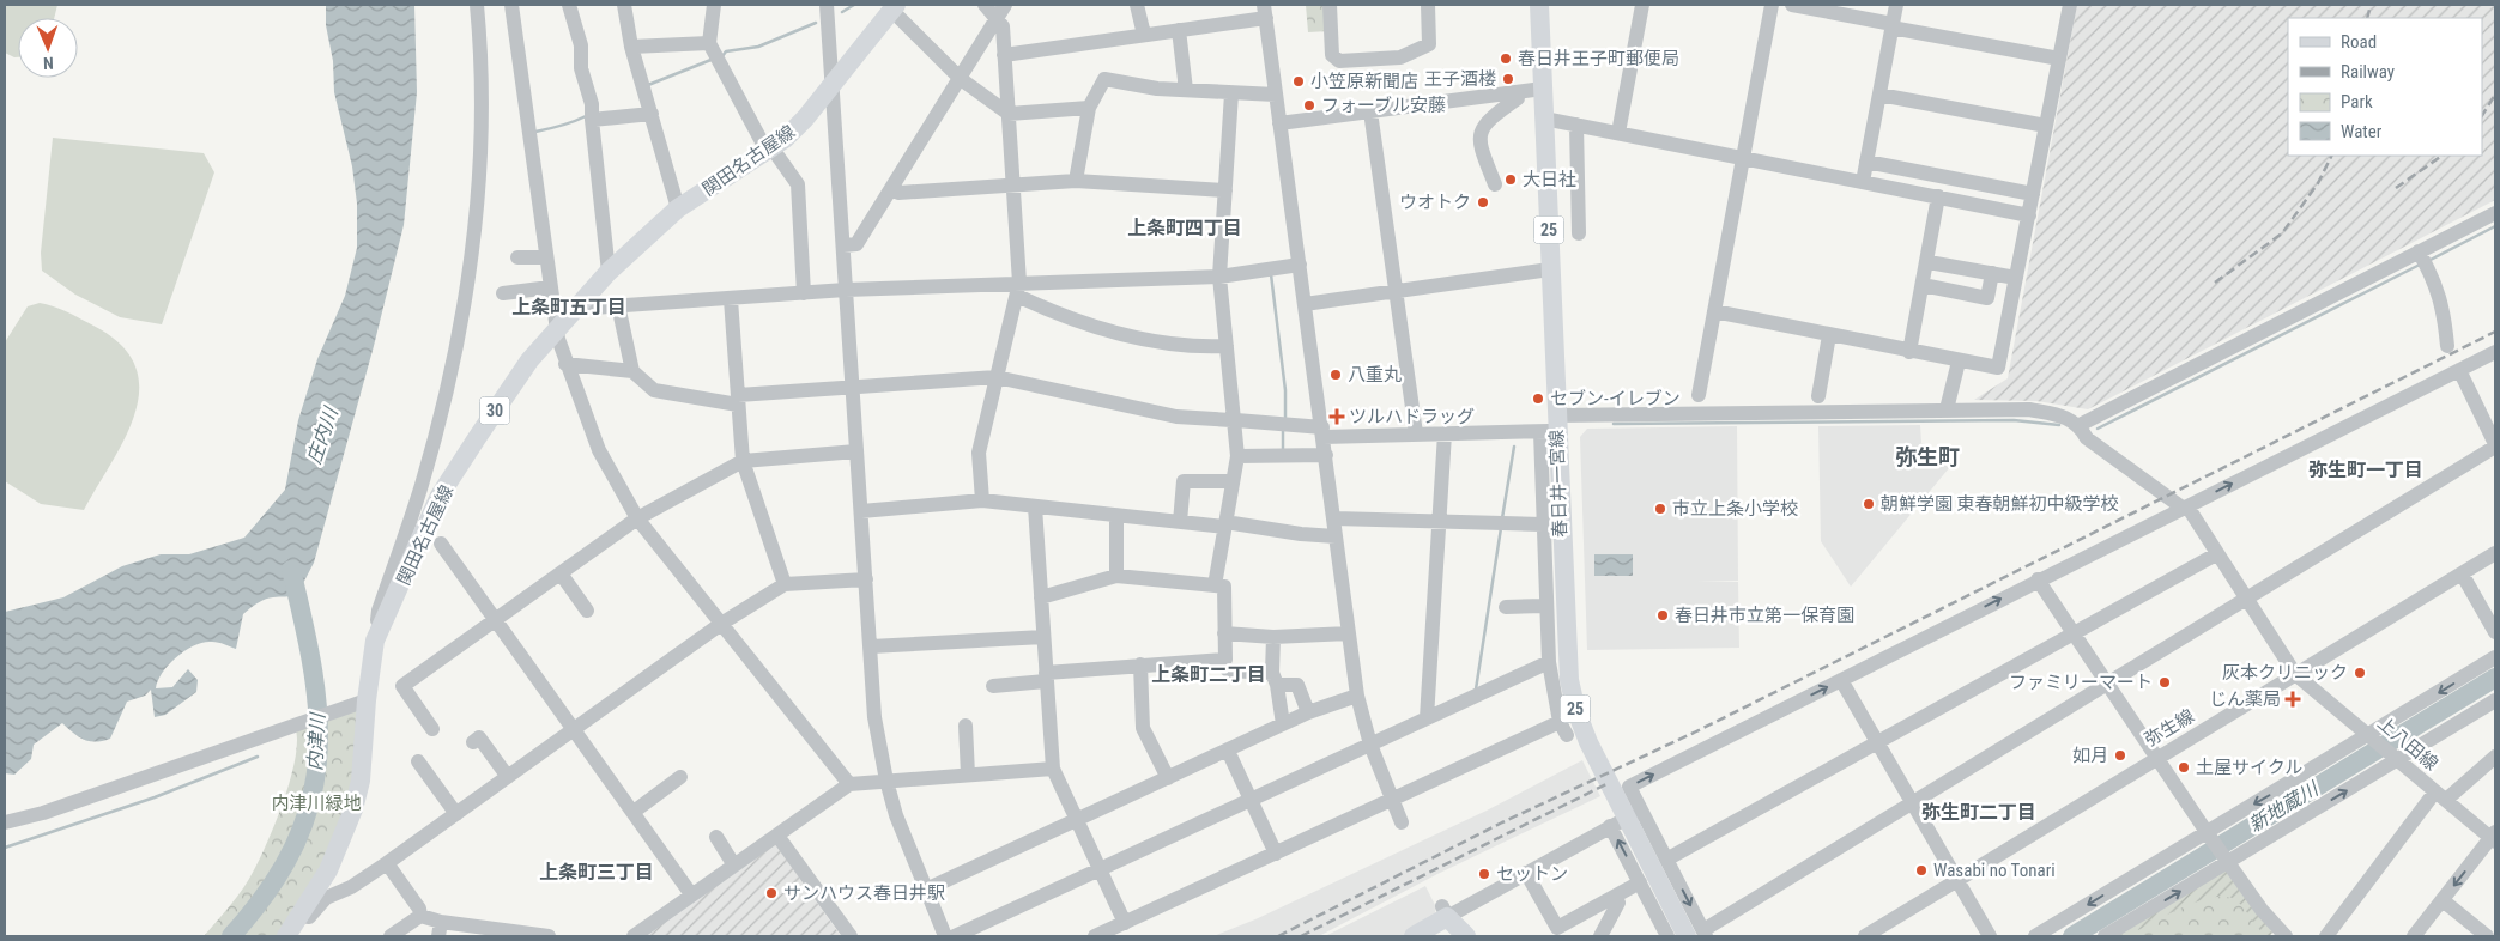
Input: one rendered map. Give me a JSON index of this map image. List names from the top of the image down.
{
  "streets": {
    "main road": [
      "関田名古屋線",
      "25",
      "30",
      "春日井一宮線"
    ],
    "street": ["弥生線", "上八田線"]
  },
  "crossings": [
    ["弥生線", "上八田線"]
  ],
  "districts": [
    "上条町四丁目",
    "上条町五丁目",
    "弥生町",
    "弥生町一丁目",
    "上条町二丁目",
    "弥生町二丁目",
    "上条町三丁目"
  ],
  "water": ["庄内川", "内津川", "新地蔵川"],
  "parks": ["内津川緑地"],
  "places": {
    "other": [
      "春日井王子町郵便局",
      "王子酒楼",
      "小笠原新聞店",
      "フォーブル安藤",
      "大日社",
      "ウオトク",
      "八重丸",
      "セブン-イレブン",
      "朝鮮学園 東春朝鮮初中級学校",
      "市立上条小学校",
      "春日井市立第一保育園",
      "灰本クリニック",
      "ファミリーマート",
      "如月",
      "土屋サイクル",
      "Wasabi no Tonari",
      "セットン",
      "サンハウス春日井駅"
    ],
    "health": ["ツルハドラッグ", "じん薬局"]
  },
  "legend": [
    "Road",
    "Railway",
    "Park",
    "Water"
  ],
  "north": "bottom"
}
